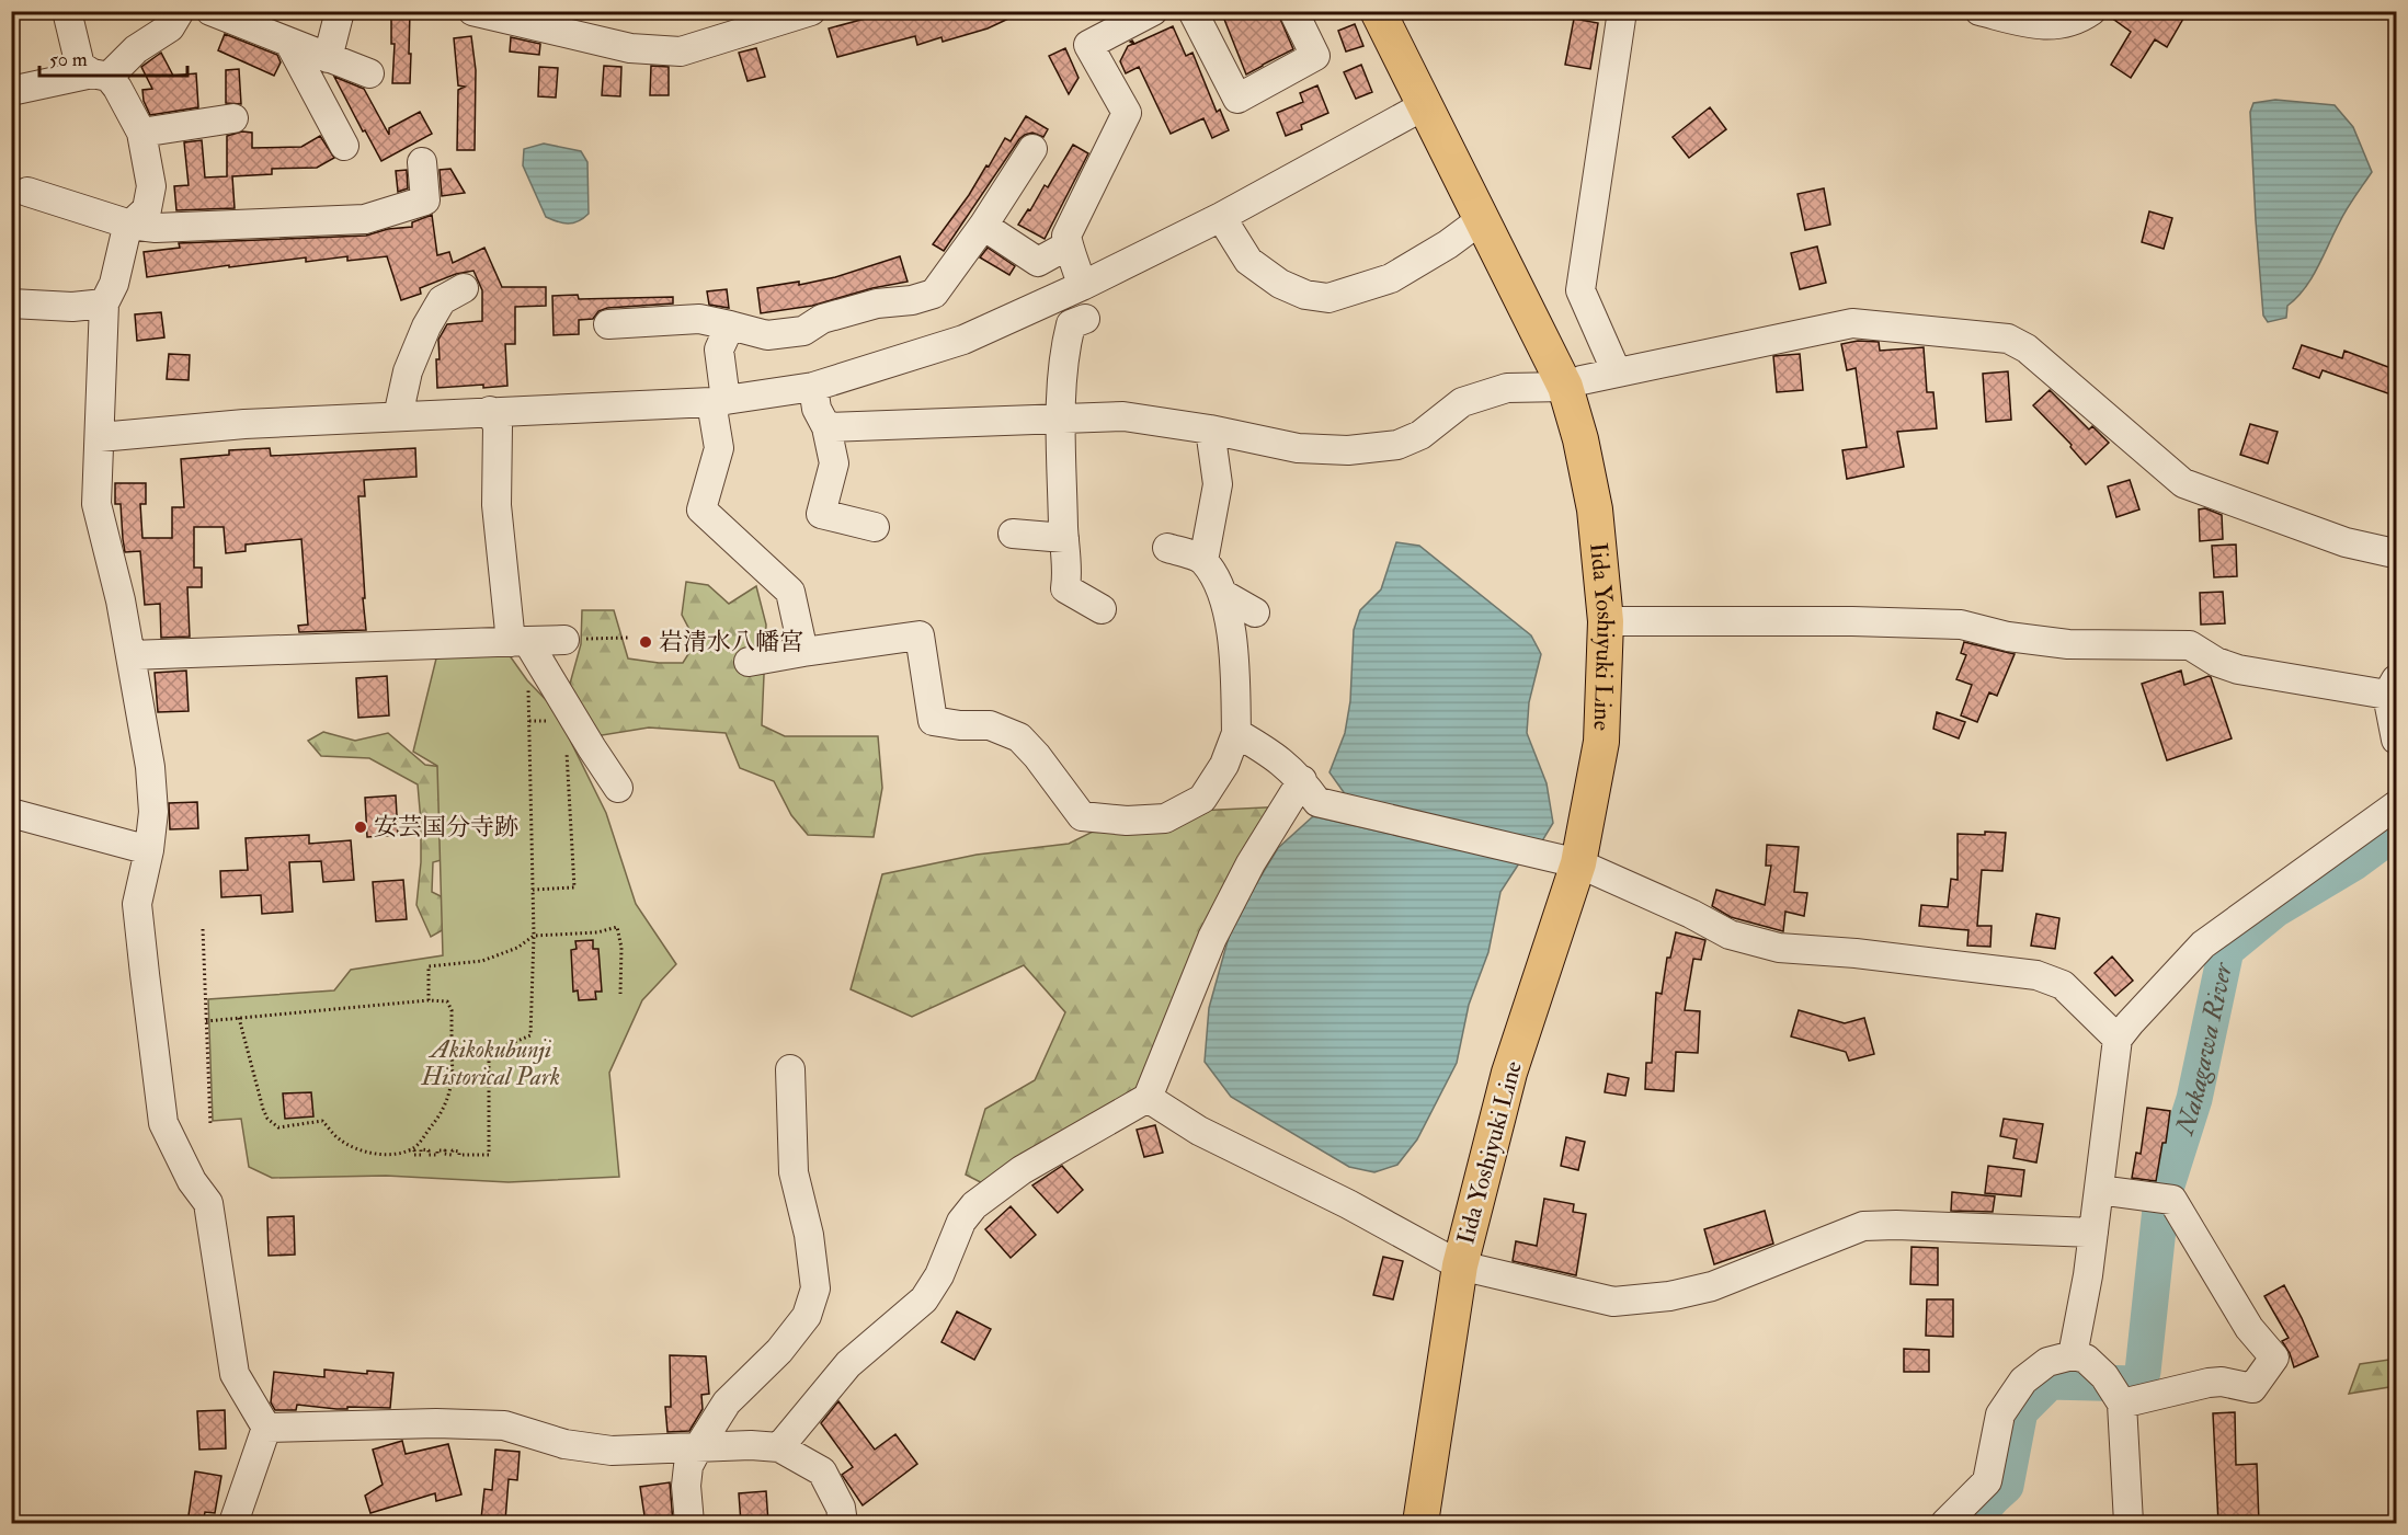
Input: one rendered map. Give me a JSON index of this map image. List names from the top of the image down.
{
  "streets": {
    "main road": ["Iida Yoshiyuki Line"]
  },
  "water": ["Nakagawa River"],
  "parks": ["Akikokubunji Historical Park"],
  "places": ["岩清水八幡宮", "安芸国分寺跡"],
  "scale_bar": "50 m"
}
